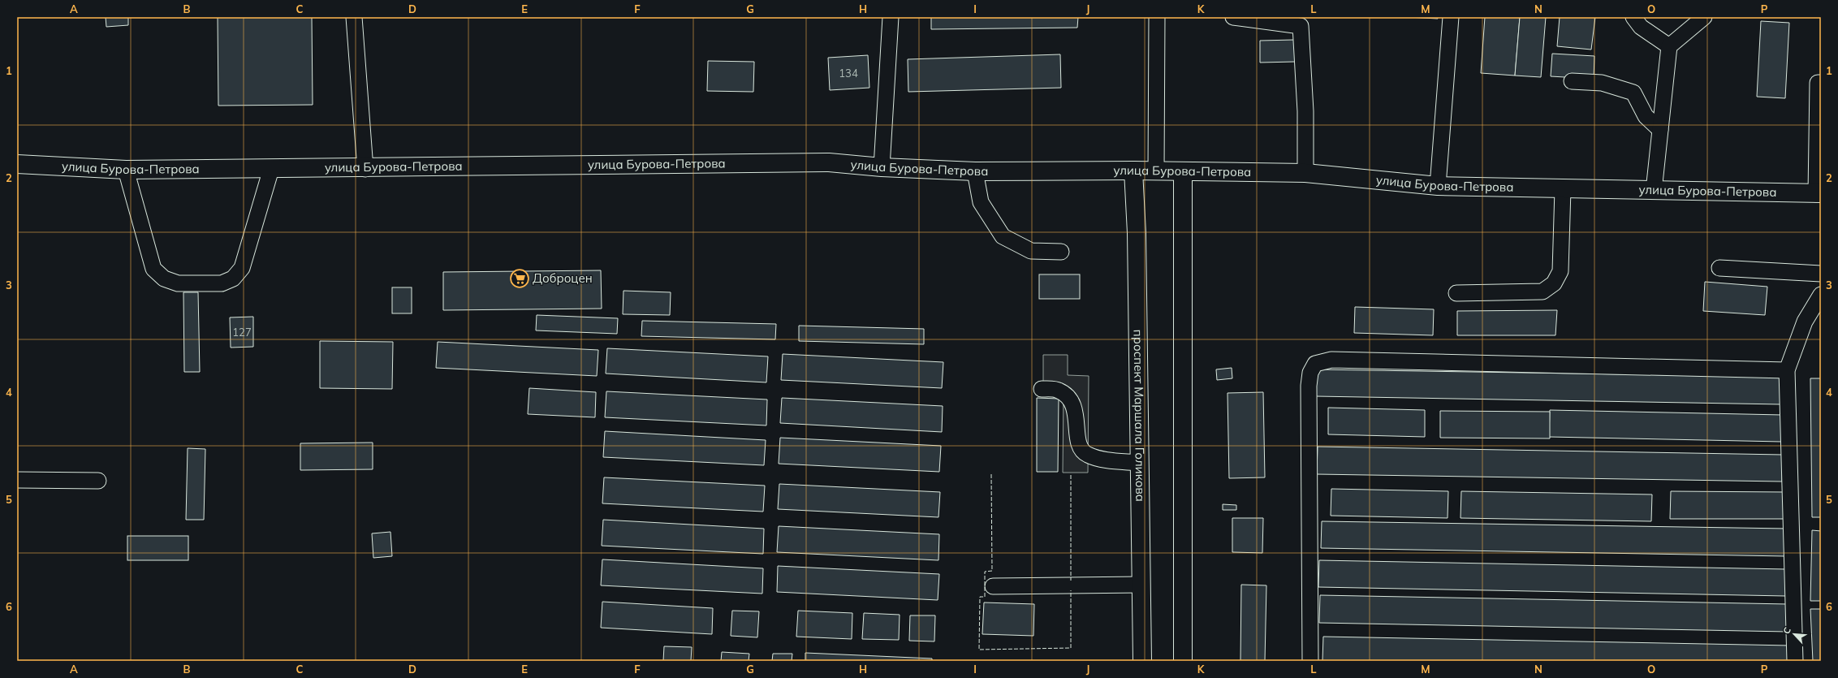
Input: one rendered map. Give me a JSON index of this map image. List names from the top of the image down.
{
  "streets": {
    "main road": ["улица Бурова-Петрова", "проспект Маршала Голикова"]
  },
  "crossings": [
    ["улица Бурова-Петрова", "проспект Маршала Голикова"]
  ],
  "places": {
    "supermarket": ["Доброцен"]
  },
  "house_numbers": ["134", "127"],
  "north": "top left",
  "grid": {
    "columns": [
      "A",
      "B",
      "C",
      "D",
      "E",
      "F",
      "G",
      "H",
      "I",
      "J",
      "K",
      "L",
      "M",
      "N",
      "O",
      "P"
    ],
    "rows": [
      "1",
      "2",
      "3",
      "4",
      "5",
      "6"
    ]
  }
}
